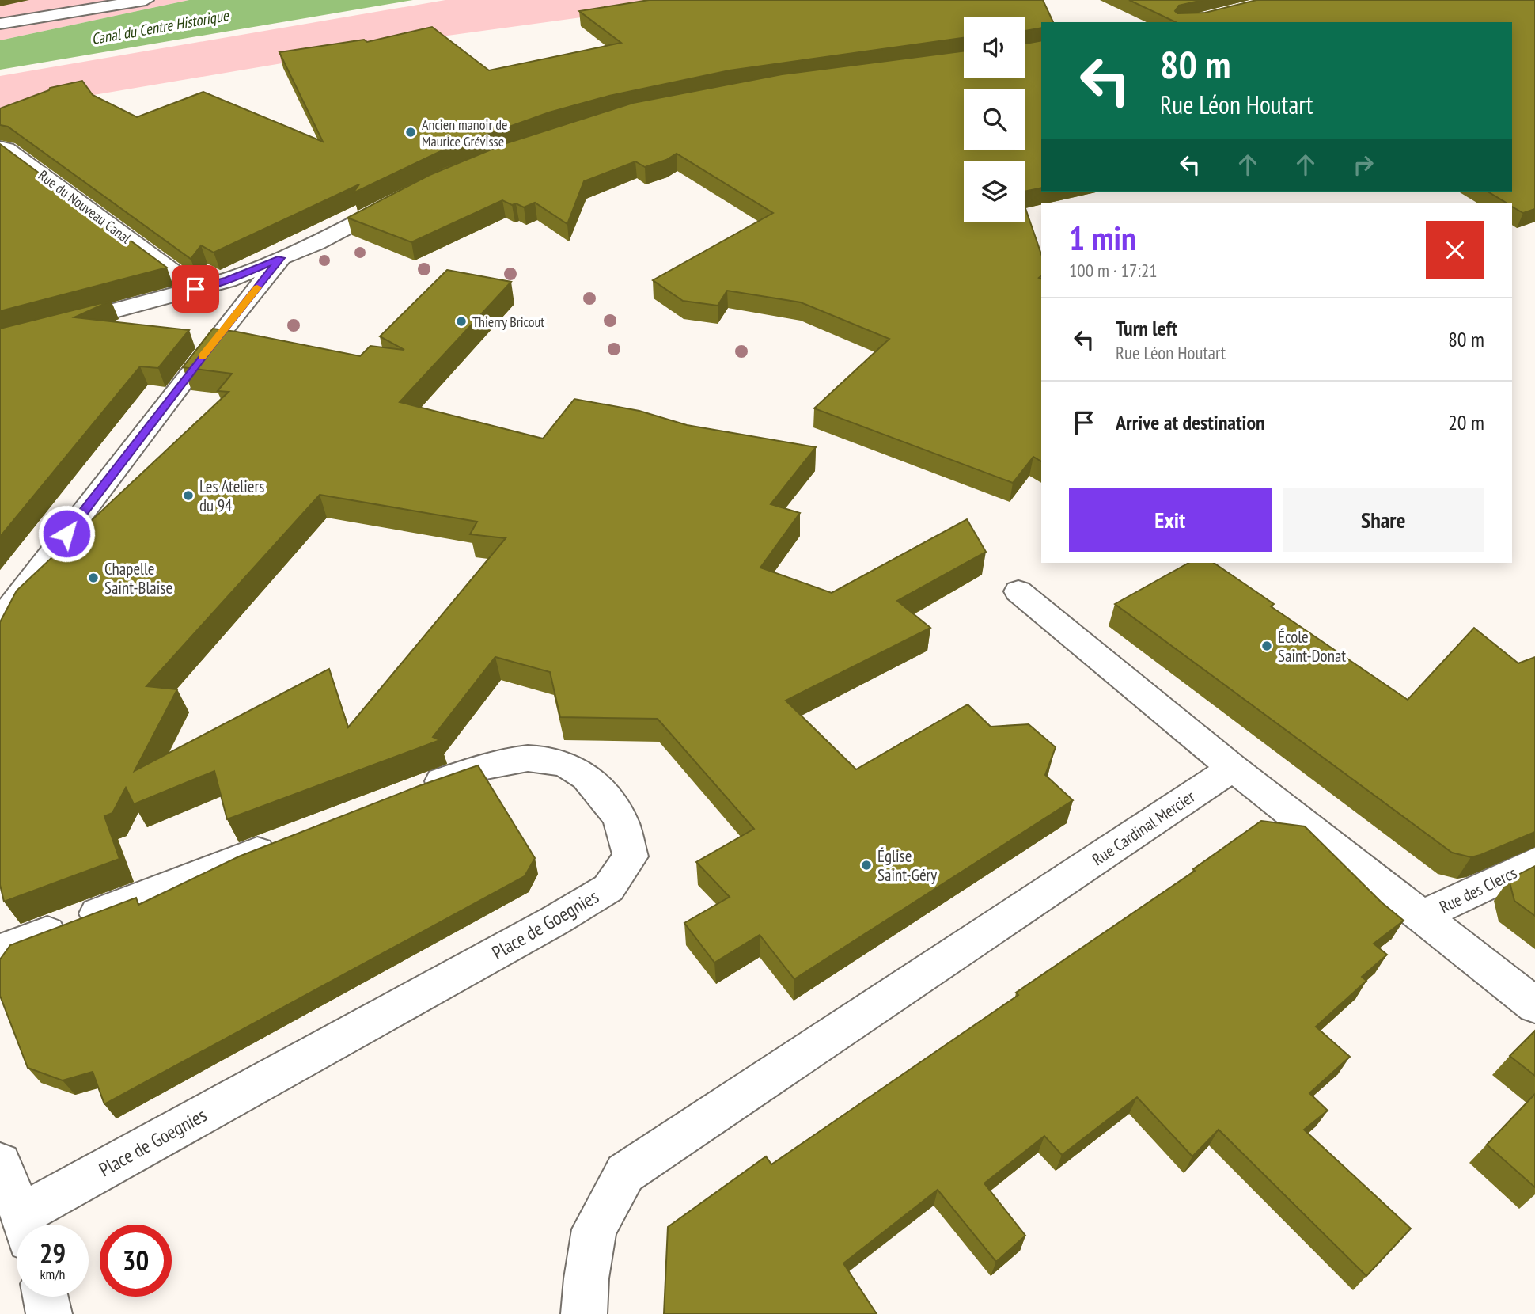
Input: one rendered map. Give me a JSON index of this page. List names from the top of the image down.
{
  "streets": {
    "street": [
      "Rue du Nouveau Canal",
      "Rue Cardinal Mercier",
      "Rue des Clercs",
      "Place de Goegnies"
    ]
  },
  "water": ["Canal du Centre Historique"],
  "places": [
    "Ancien manoir de Maurice Grévisse",
    "Thierry Bricout",
    "Les Ateliers du 94",
    "Chapelle Saint-Blaise",
    "École Saint-Donat",
    "Église Saint-Géry"
  ],
  "page": {
    "turn": ["80 m", "Rue Léon Houtart"],
    "heading": ["1 min", "100 m · 17:21"],
    "list": [
      {
        "name": "Turn left",
        "note": "Rue Léon Houtart",
        "value": "80 m"
      },
      {
        "name": "Arrive at destination",
        "value": "20 m"
      }
    ],
    "buttons": ["Exit", "Share"],
    "speed": "29 km/h",
    "limit": "30"
  }
}
